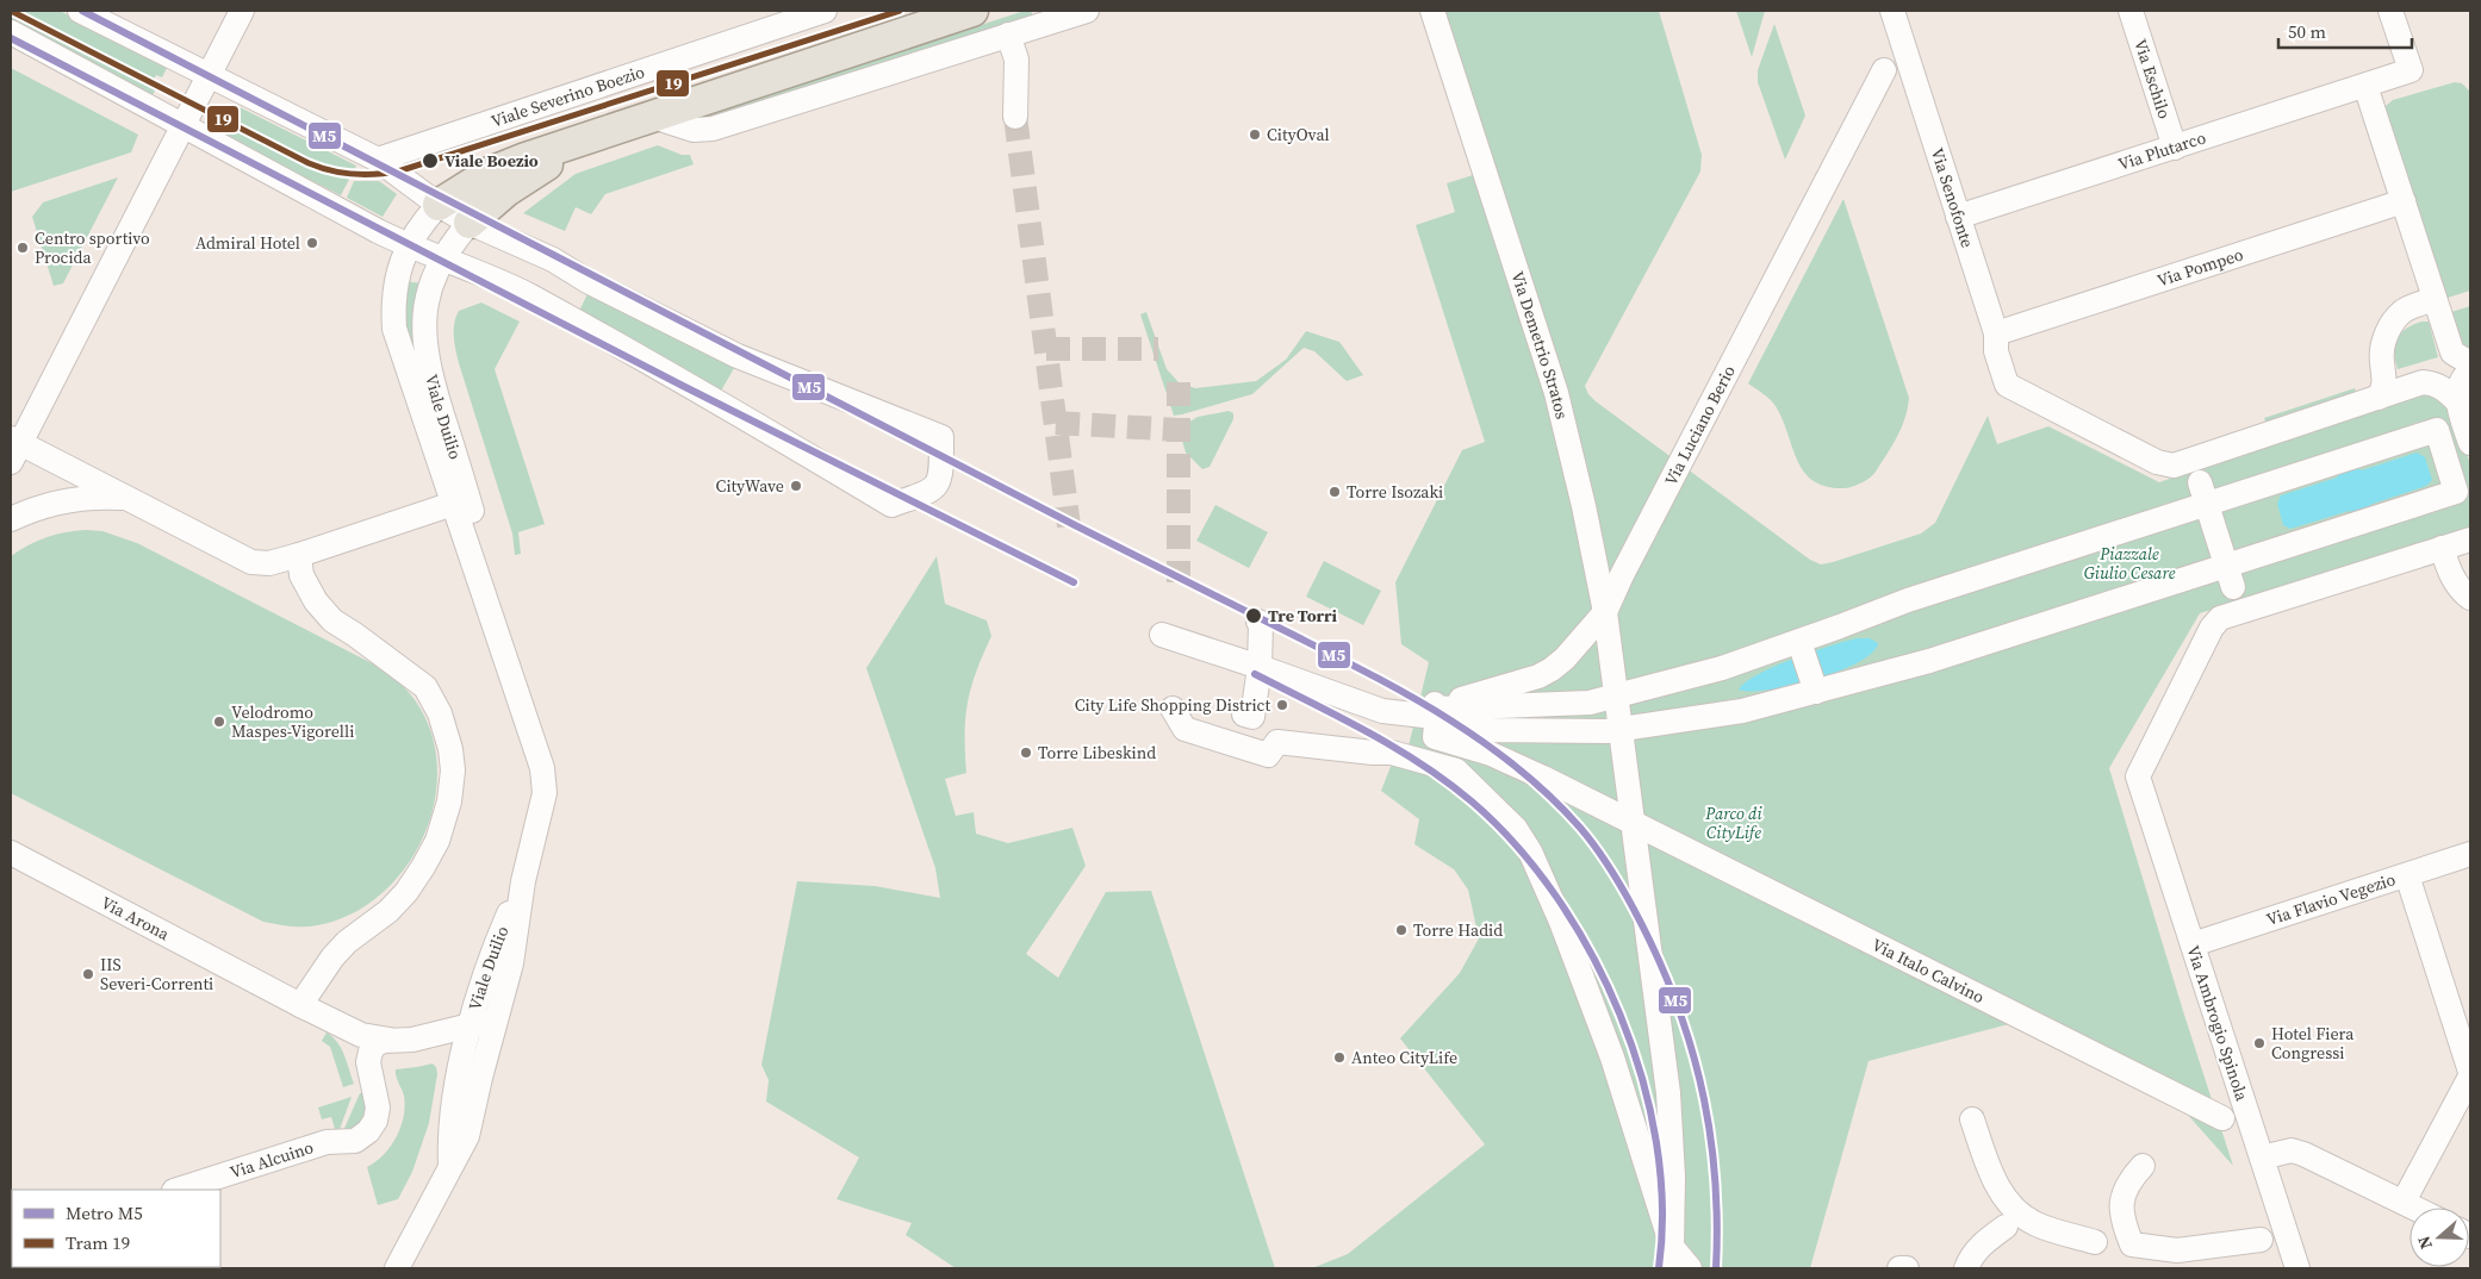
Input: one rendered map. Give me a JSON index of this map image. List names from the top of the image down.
{
  "streets": {
    "street": [
      "Via Eschilo",
      "Viale Severino Boezio",
      "Via Plutarco",
      "Via Senofonte",
      "Via Pompeo",
      "Via Demetrio Stratos",
      "Viale Duilio",
      "Via Luciano Berio",
      "Via Flavio Vegezio",
      "Via Arona",
      "Via Italo Calvino",
      "Via Ambrogio Spinola",
      "Via Alcuino"
    ]
  },
  "crossings": [
    ["Via Eschilo", "Via Plutarco"],
    ["Via Plutarco", "Via Senofonte"],
    ["Via Senofonte", "Via Pompeo"],
    ["Via Demetrio Stratos", "Via Luciano Berio"],
    ["Viale Duilio", "Via Arona"],
    ["Via Luciano Berio", "Via Italo Calvino"],
    ["Via Flavio Vegezio", "Via Ambrogio Spinola"],
    ["Via Arona", "Via Alcuino"]
  ],
  "parks": ["Piazzale Giulio Cesare", "Parco di CityLife"],
  "places": [
    "CityOval",
    "Viale Boezio",
    "Admiral Hotel",
    "Centro sportivo Procida",
    "CityWave",
    "Torre Isozaki",
    "Tre Torri",
    "City Life Shopping District",
    "Velodromo Maspes-Vigorelli",
    "Torre Libeskind",
    "Torre Hadid",
    "IIS Severi-Correnti",
    "Hotel Fiera Congressi",
    "Anteo CityLife"
  ],
  "lines": ["metro line M5", "tram line 19"],
  "legend": ["Metro M5", "Tram 19"],
  "scale_bar": "50 m",
  "north": "left"
}
